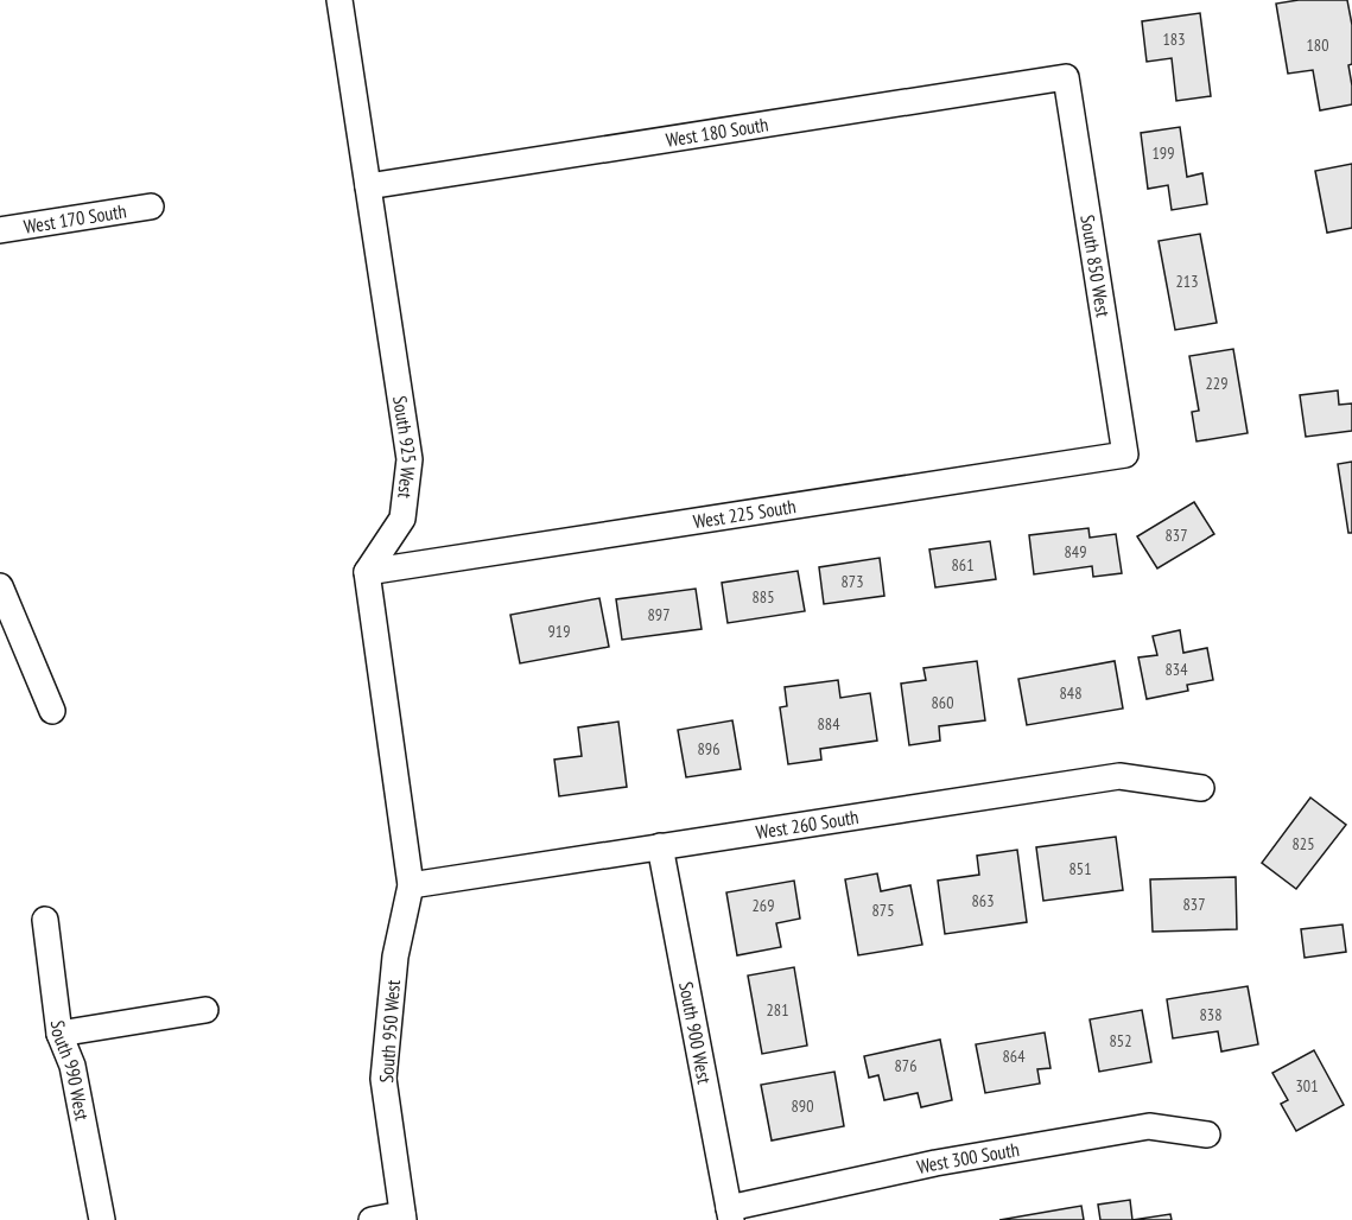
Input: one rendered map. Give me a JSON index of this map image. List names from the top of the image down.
{
  "streets": {
    "street": [
      "West 180 South",
      "West 170 South",
      "South 850 West",
      "South 925 West",
      "West 225 South",
      "West 260 South",
      "South 950 West",
      "South 900 West",
      "South 990 West",
      "West 300 South"
    ]
  },
  "crossings": [
    ["West 180 South", "South 850 West"],
    ["West 180 South", "South 925 West"],
    ["South 850 West", "West 225 South"],
    ["South 925 West", "West 225 South"],
    ["West 260 South", "South 950 West"],
    ["West 260 South", "South 900 West"],
    ["South 900 West", "West 300 South"]
  ],
  "house_numbers": [
    "183",
    "180",
    "199",
    "213",
    "229",
    "837",
    "849",
    "861",
    "873",
    "885",
    "897",
    "919",
    "834",
    "848",
    "860",
    "884",
    "896",
    "825",
    "851",
    "863",
    "837",
    "269",
    "875",
    "281",
    "838",
    "852",
    "864",
    "876",
    "301",
    "890"
  ]
}
